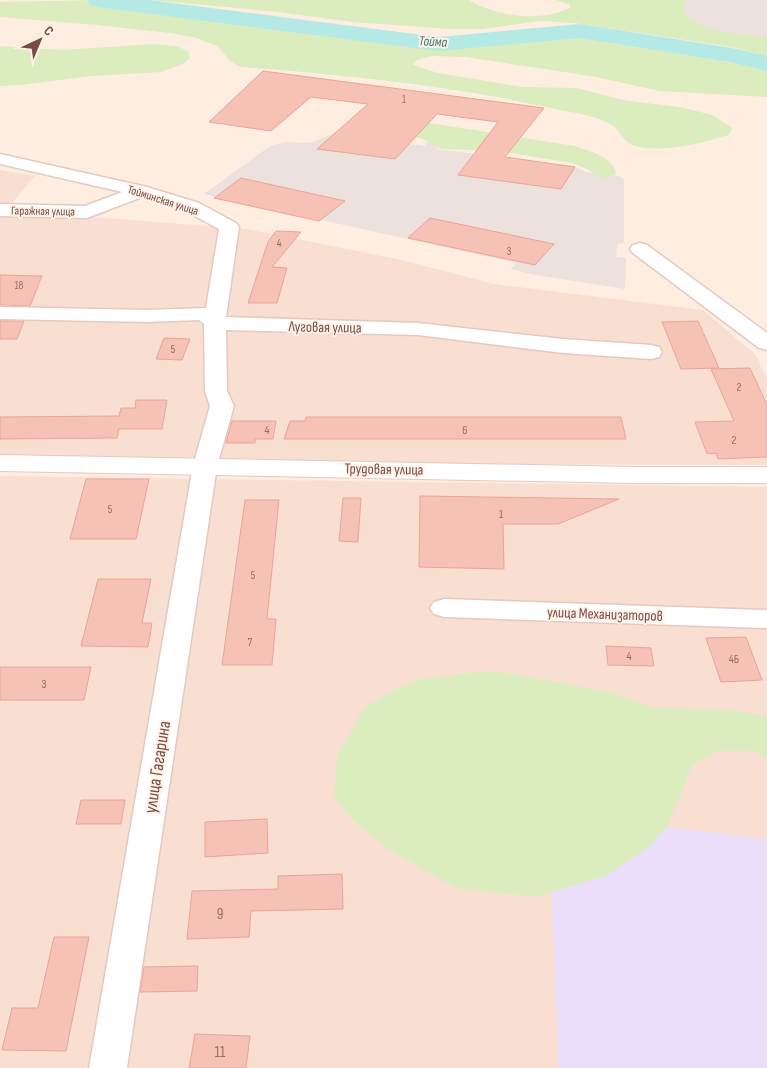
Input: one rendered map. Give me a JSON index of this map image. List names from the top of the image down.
{
  "streets": {
    "street": [
      "Тойминская улица",
      "Гаражная улица",
      "Луговая улица",
      "Трудовая улица",
      "улица Механизаторов",
      "улица Гагарина"
    ]
  },
  "crossings": [
    ["Тойминская улица", "Гаражная улица"],
    ["Тойминская улица", "Луговая улица"],
    ["Тойминская улица", "улица Гагарина"],
    ["Луговая улица", "улица Гагарина"],
    ["Трудовая улица", "улица Гагарина"]
  ],
  "water": ["Тойма"],
  "house_numbers": [
    "1",
    "4",
    "3",
    "18",
    "5",
    "2",
    "4",
    "6",
    "2",
    "5",
    "1",
    "5",
    "7",
    "4",
    "4Б",
    "3",
    "9",
    "11"
  ],
  "north": "top right"
}
